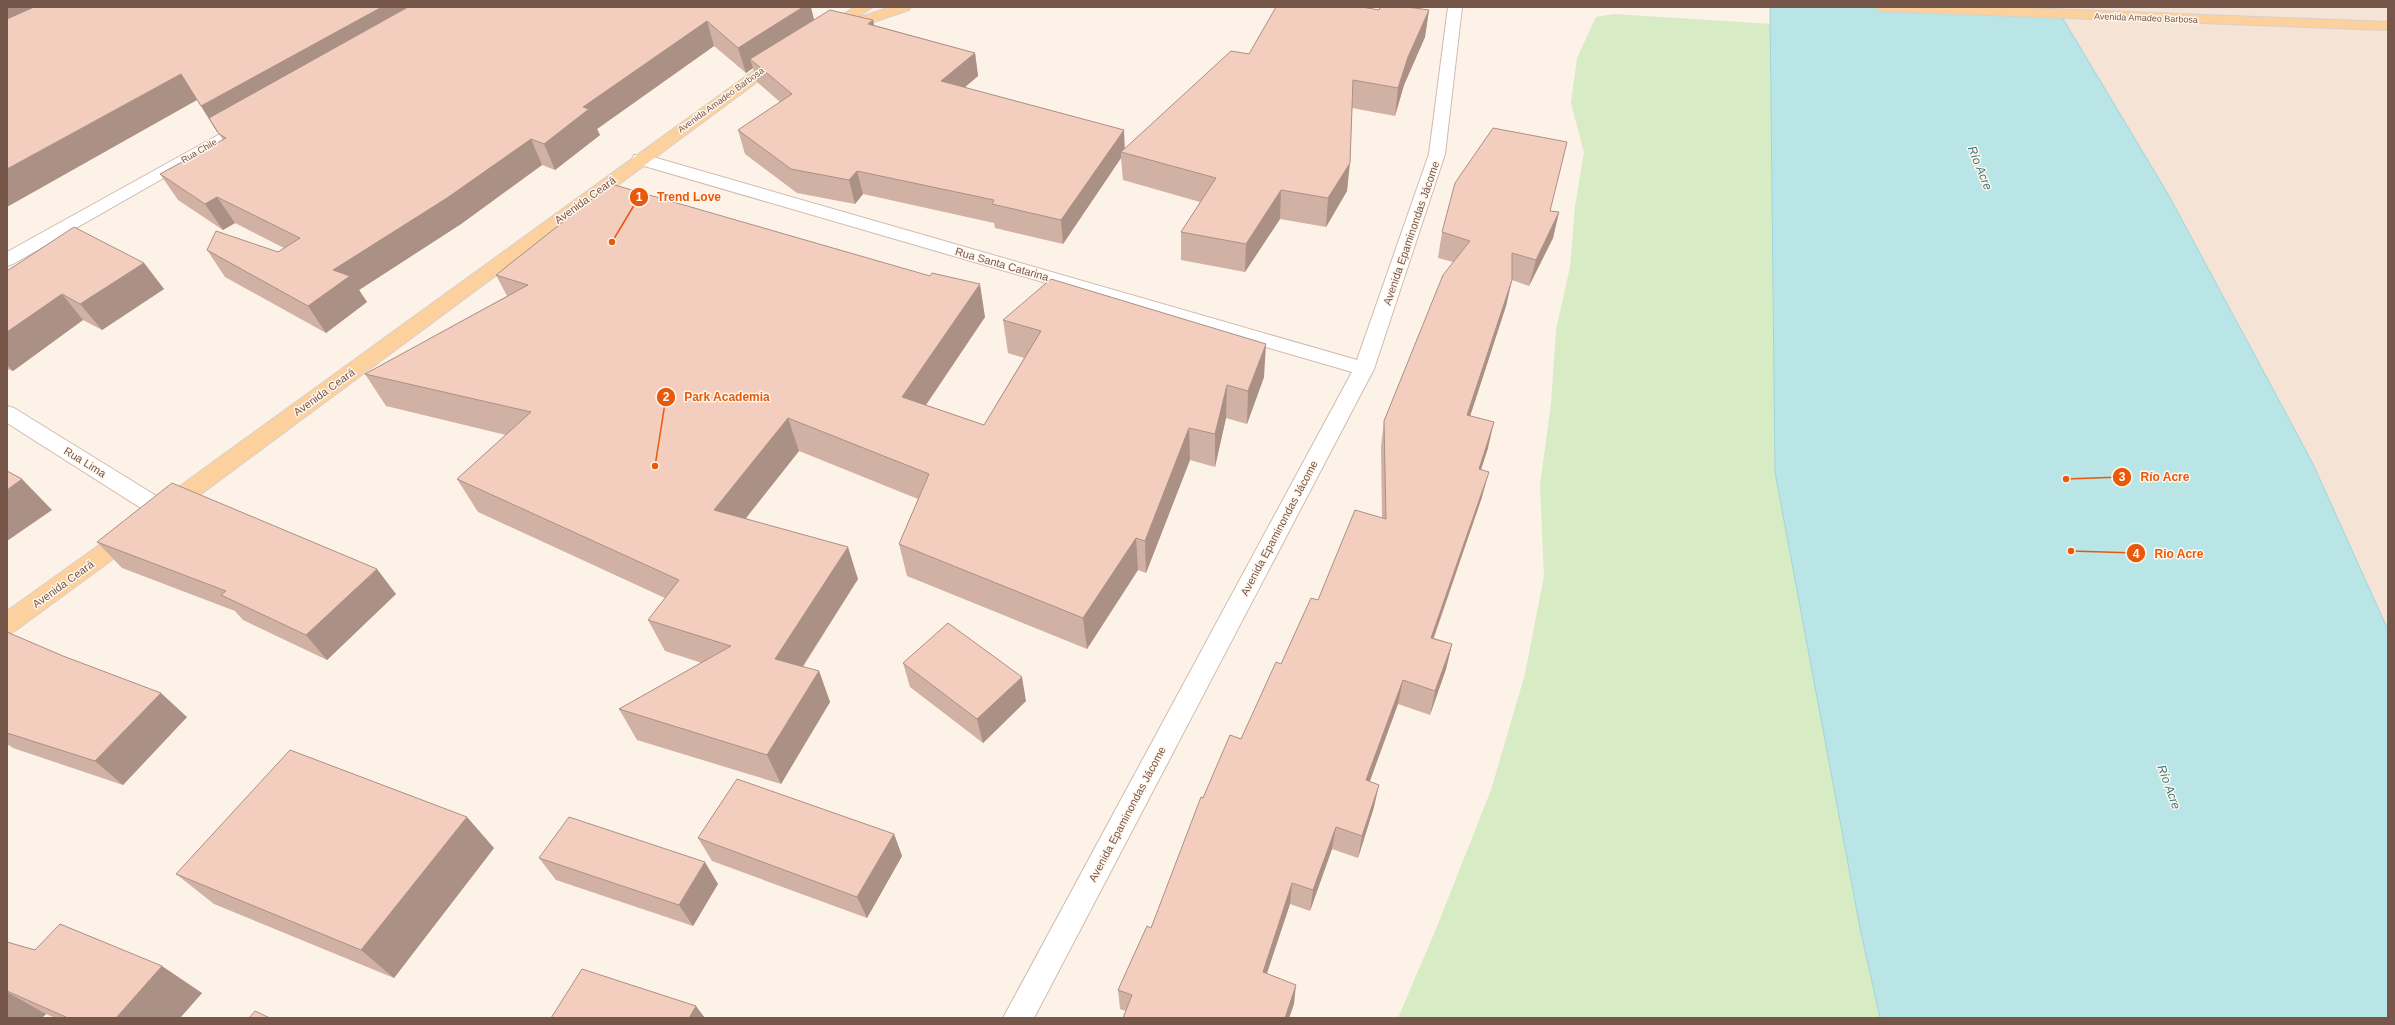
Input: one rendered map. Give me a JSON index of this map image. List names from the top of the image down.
{
  "streets": {
    "main road": ["Avenida Amadeo Barbosa", "Avenida Ceará"],
    "street": [
      "Rua Chile",
      "Avenida Epaminondas Jácome",
      "Rua Santa Catarina",
      "Rua Lima"
    ]
  },
  "crossings": [
    ["Avenida Amadeo Barbosa", "Avenida Ceará"],
    ["Avenida Amadeo Barbosa", "Rua Santa Catarina"],
    ["Avenida Ceará", "Rua Santa Catarina"],
    ["Avenida Ceará", "Rua Lima"],
    ["Avenida Epaminondas Jácome", "Rua Santa Catarina"]
  ],
  "water": ["Río Acre"],
  "places": [
    "Trend Love",
    "Park Academia",
    "Río Acre",
    "Rio Acre"
  ]
}
